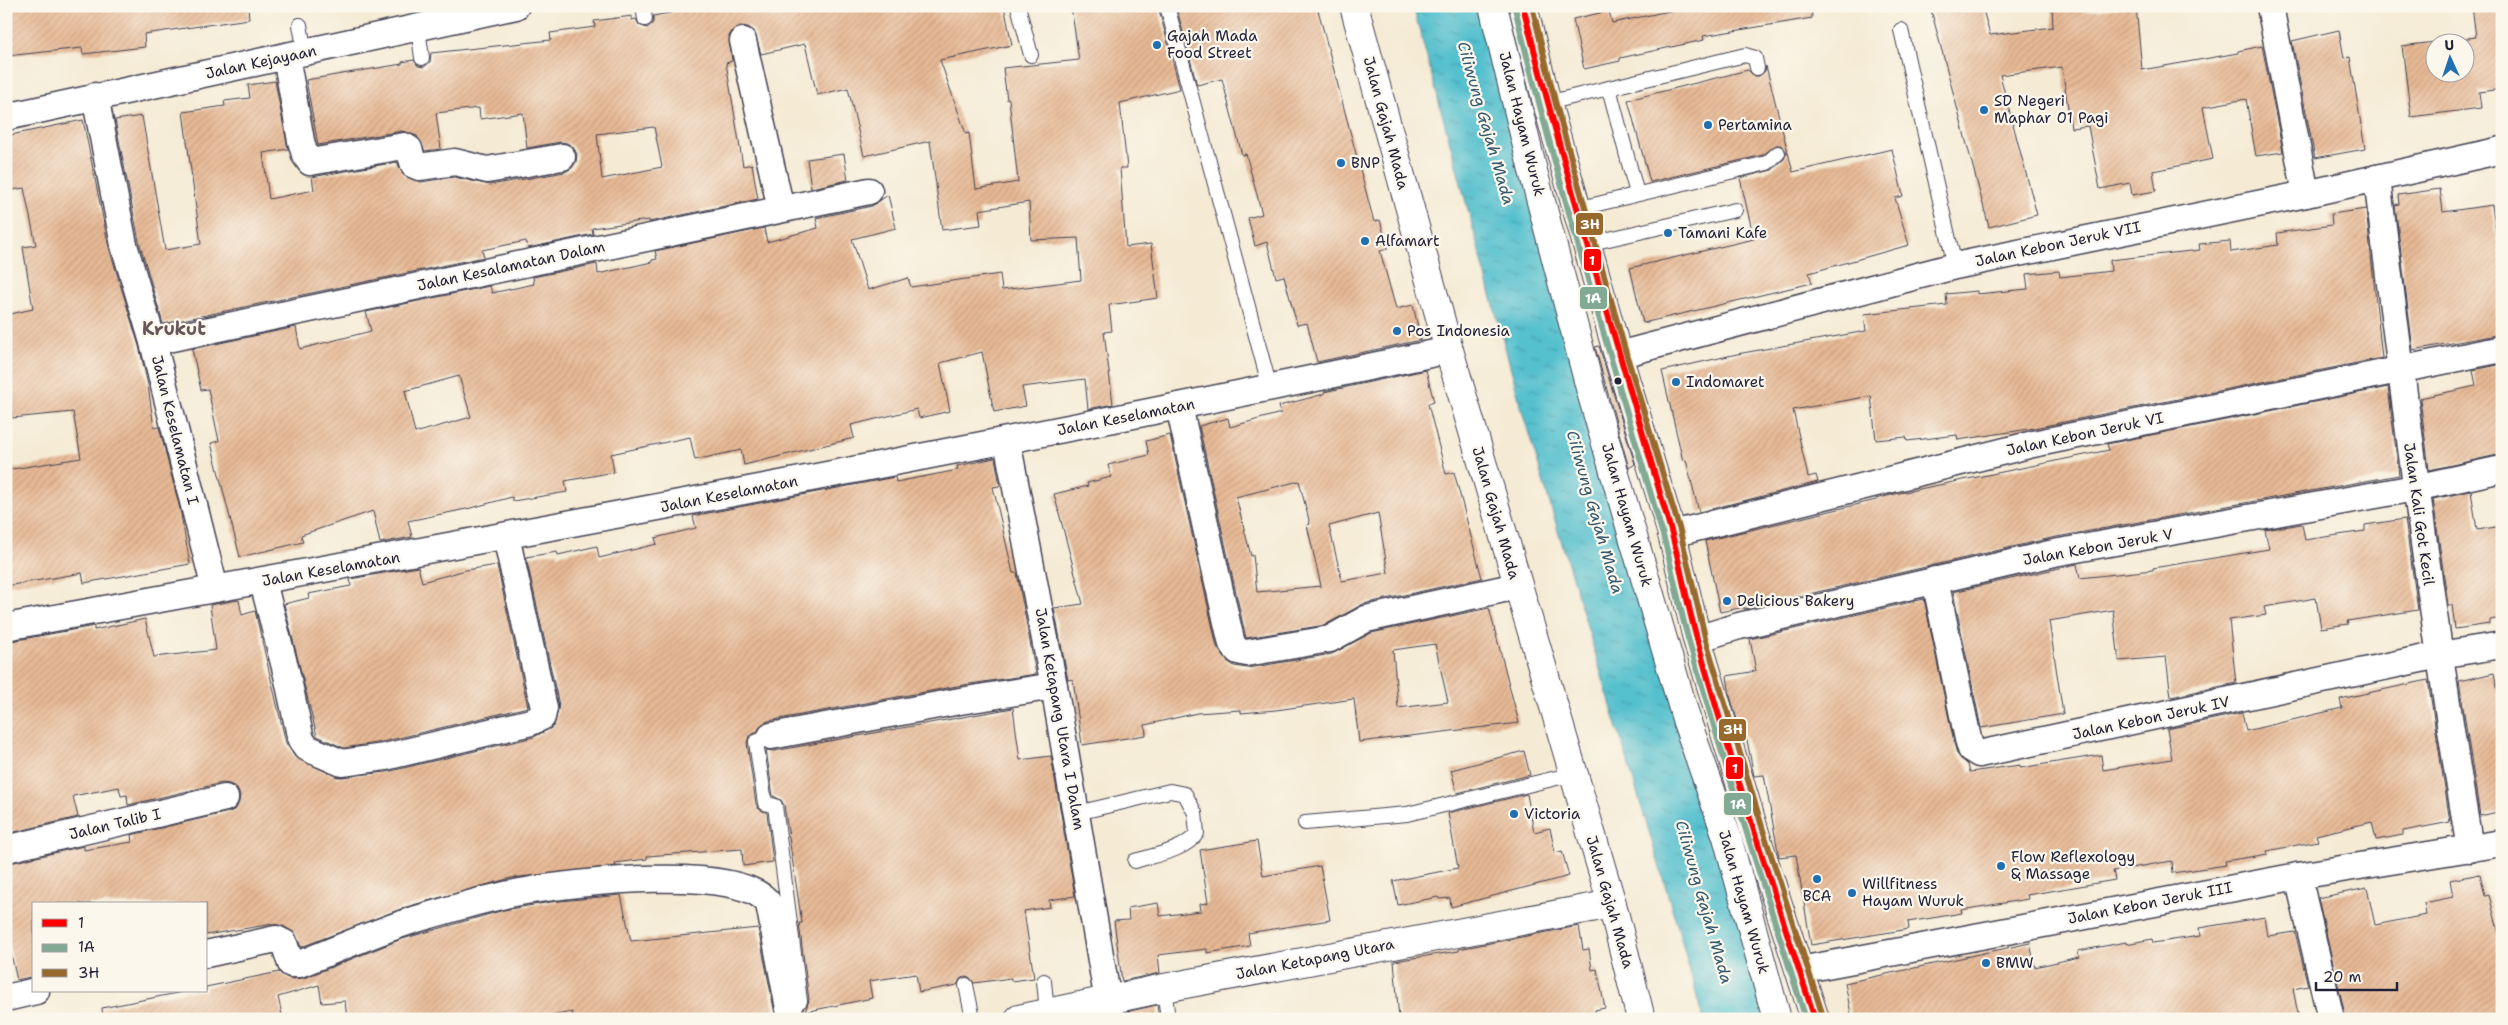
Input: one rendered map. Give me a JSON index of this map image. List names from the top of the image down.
{
  "streets": {
    "main road": ["Jalan Gajah Mada", "Jalan Hayam Wuruk", "Jalan Ketapang Utara"],
    "street": [
      "Jalan Kejayaan",
      "Jalan Kebon Jeruk VII",
      "Jalan Kesalamatan Dalam",
      "Jalan Keselamatan",
      "Jalan Keselamatan I",
      "Jalan Kebon Jeruk VI",
      "Jalan Kali Got Kecil",
      "Jalan Kebon Jeruk V",
      "Jalan Kebon Jeruk IV",
      "Jalan Ketapang Utara I Dalam",
      "Jalan Talib I",
      "Jalan Kebon Jeruk III"
    ]
  },
  "crossings": [
    ["Jalan Kejayaan", "Jalan Keselamatan I"],
    ["Jalan Gajah Mada", "Jalan Keselamatan"],
    ["Jalan Gajah Mada", "Jalan Ketapang Utara"],
    ["Jalan Hayam Wuruk", "Jalan Kebon Jeruk VII"],
    ["Jalan Hayam Wuruk", "Jalan Kebon Jeruk VI"],
    ["Jalan Hayam Wuruk", "Jalan Kebon Jeruk V"],
    ["Jalan Hayam Wuruk", "Jalan Kebon Jeruk III"],
    ["Jalan Kebon Jeruk VII", "Jalan Kali Got Kecil"],
    ["Jalan Kesalamatan Dalam", "Jalan Keselamatan I"],
    ["Jalan Keselamatan", "Jalan Keselamatan I"],
    ["Jalan Keselamatan", "Jalan Ketapang Utara I Dalam"],
    ["Jalan Kebon Jeruk VI", "Jalan Kali Got Kecil"],
    ["Jalan Kali Got Kecil", "Jalan Kebon Jeruk V"],
    ["Jalan Kali Got Kecil", "Jalan Kebon Jeruk IV"],
    ["Jalan Kali Got Kecil", "Jalan Kebon Jeruk III"],
    ["Jalan Kebon Jeruk V", "Jalan Kebon Jeruk IV"],
    ["Jalan Ketapang Utara I Dalam", "Jalan Ketapang Utara"]
  ],
  "districts": ["Krukut"],
  "water": ["Ciliwung Gajah Mada"],
  "places": [
    "Gajah Mada Food Street",
    "SD Negeri Maphar 01 Pagi",
    "Pertamina",
    "BNP",
    "Tamani Kafe",
    "Alfamart",
    "Pos Indonesia",
    "Indomaret",
    "Delicious Bakery",
    "Victoria",
    "Flow Reflexology & Massage",
    "BCA",
    "Willfitness Hayam Wuruk",
    "BMW"
  ],
  "lines": ["transit line 1", "transit line 3H", "transit line 1A"],
  "legend": ["1", "1A", "3H"],
  "scale_bar": "20 m",
  "north": "top"
}
